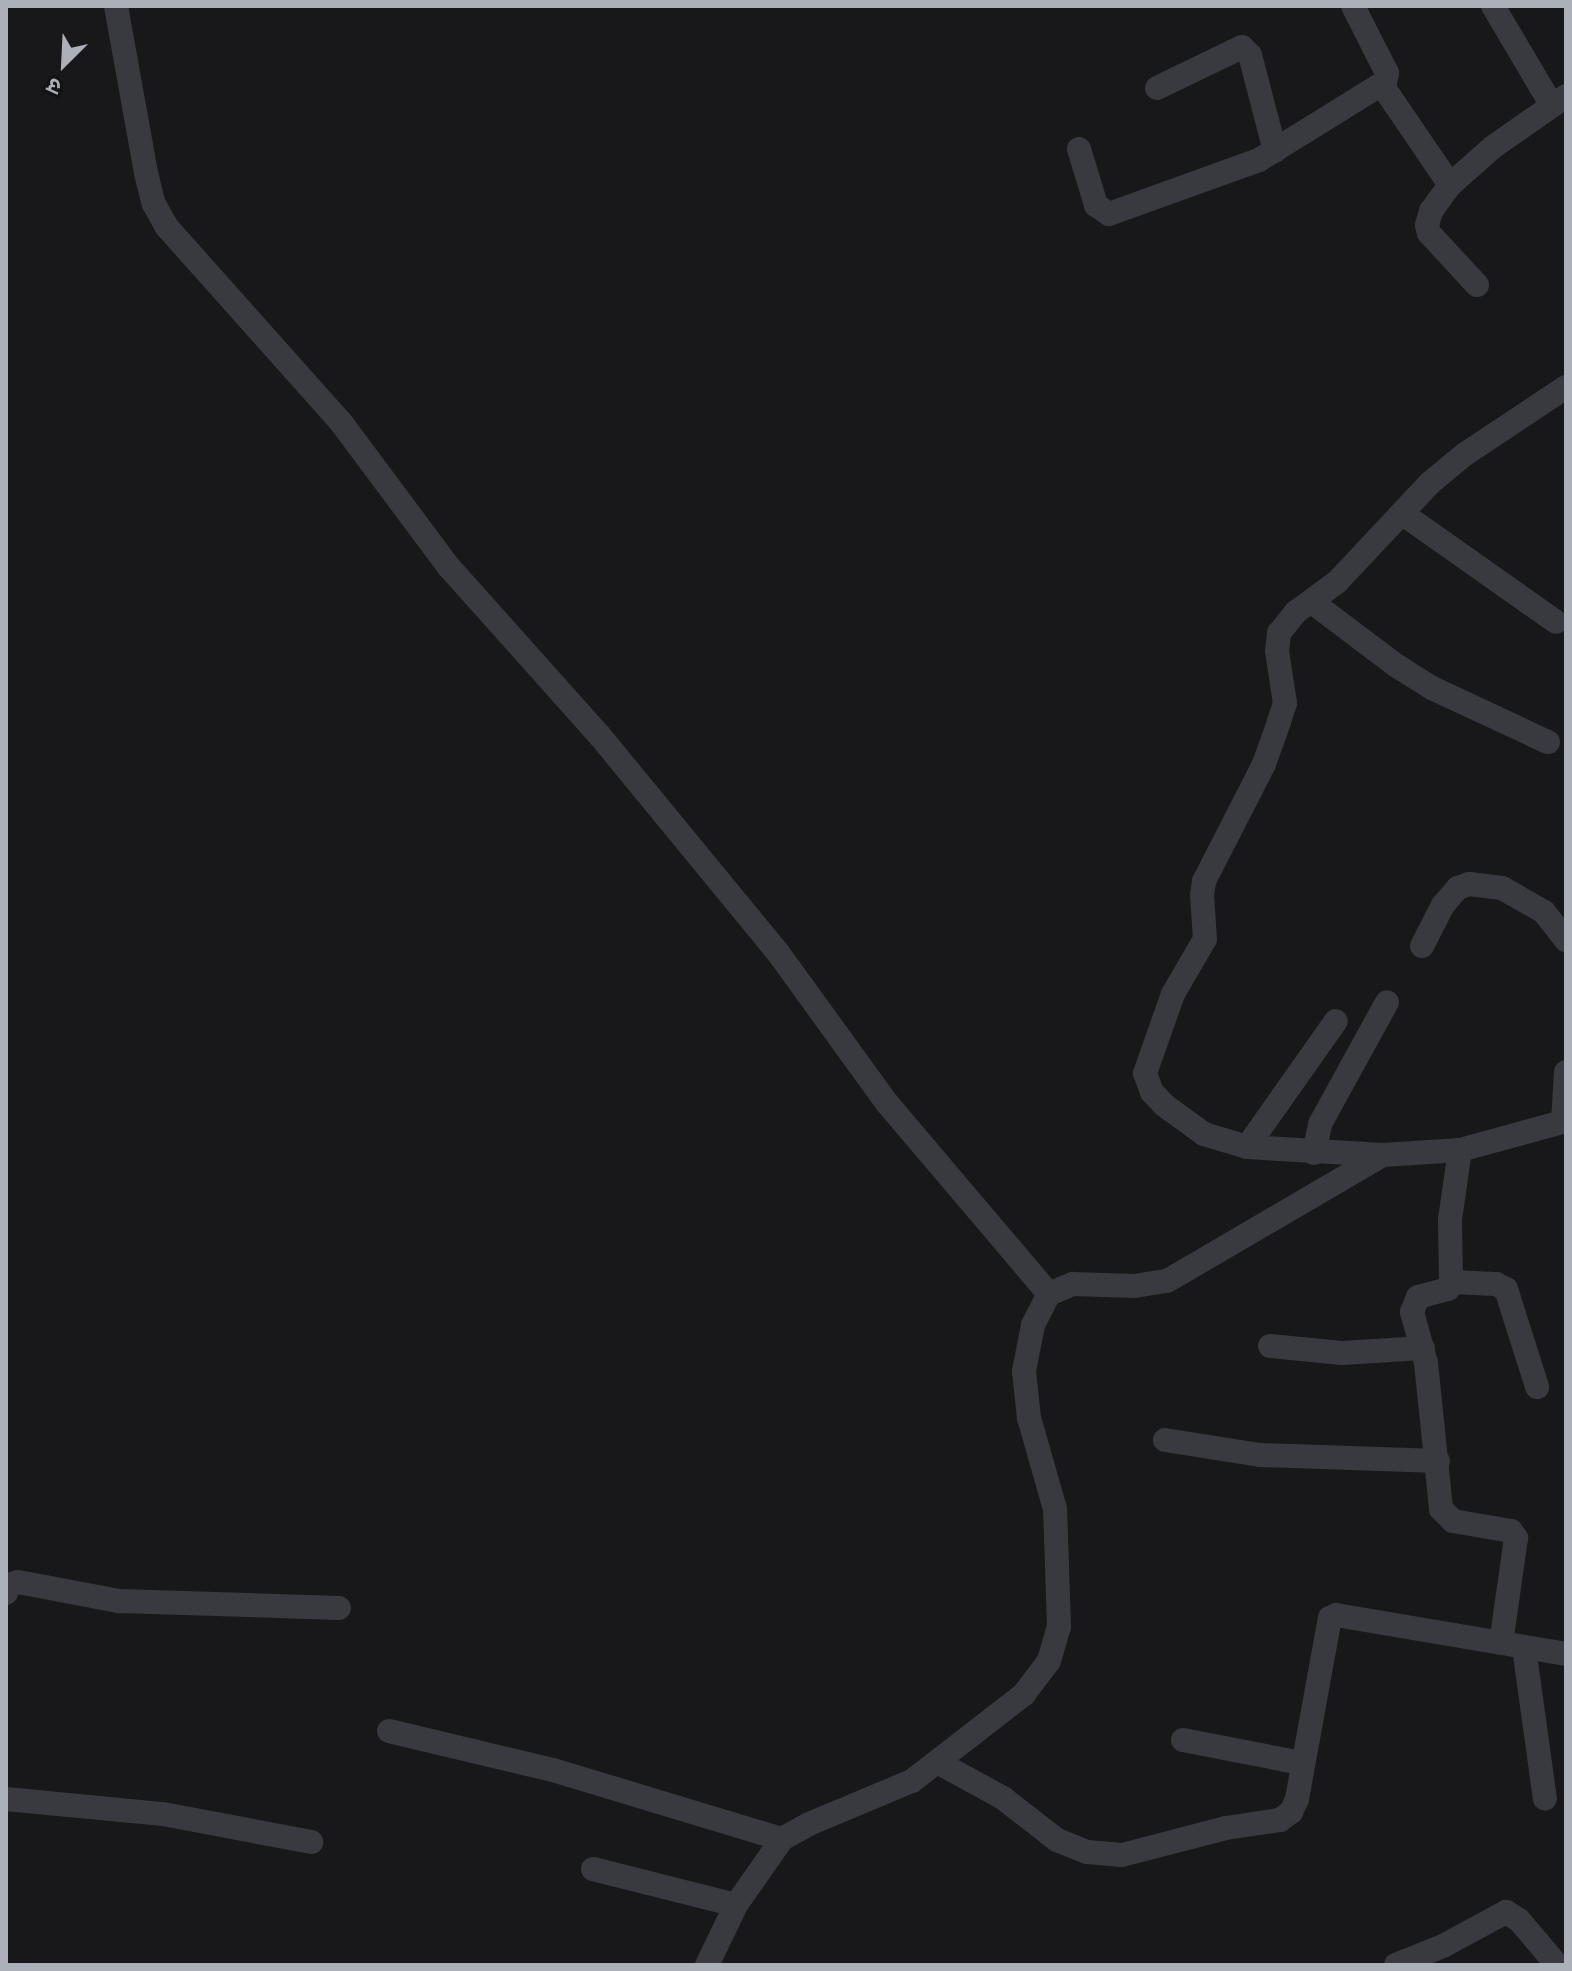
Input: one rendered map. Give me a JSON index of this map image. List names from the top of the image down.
{
  "north": "bottom left"
}
